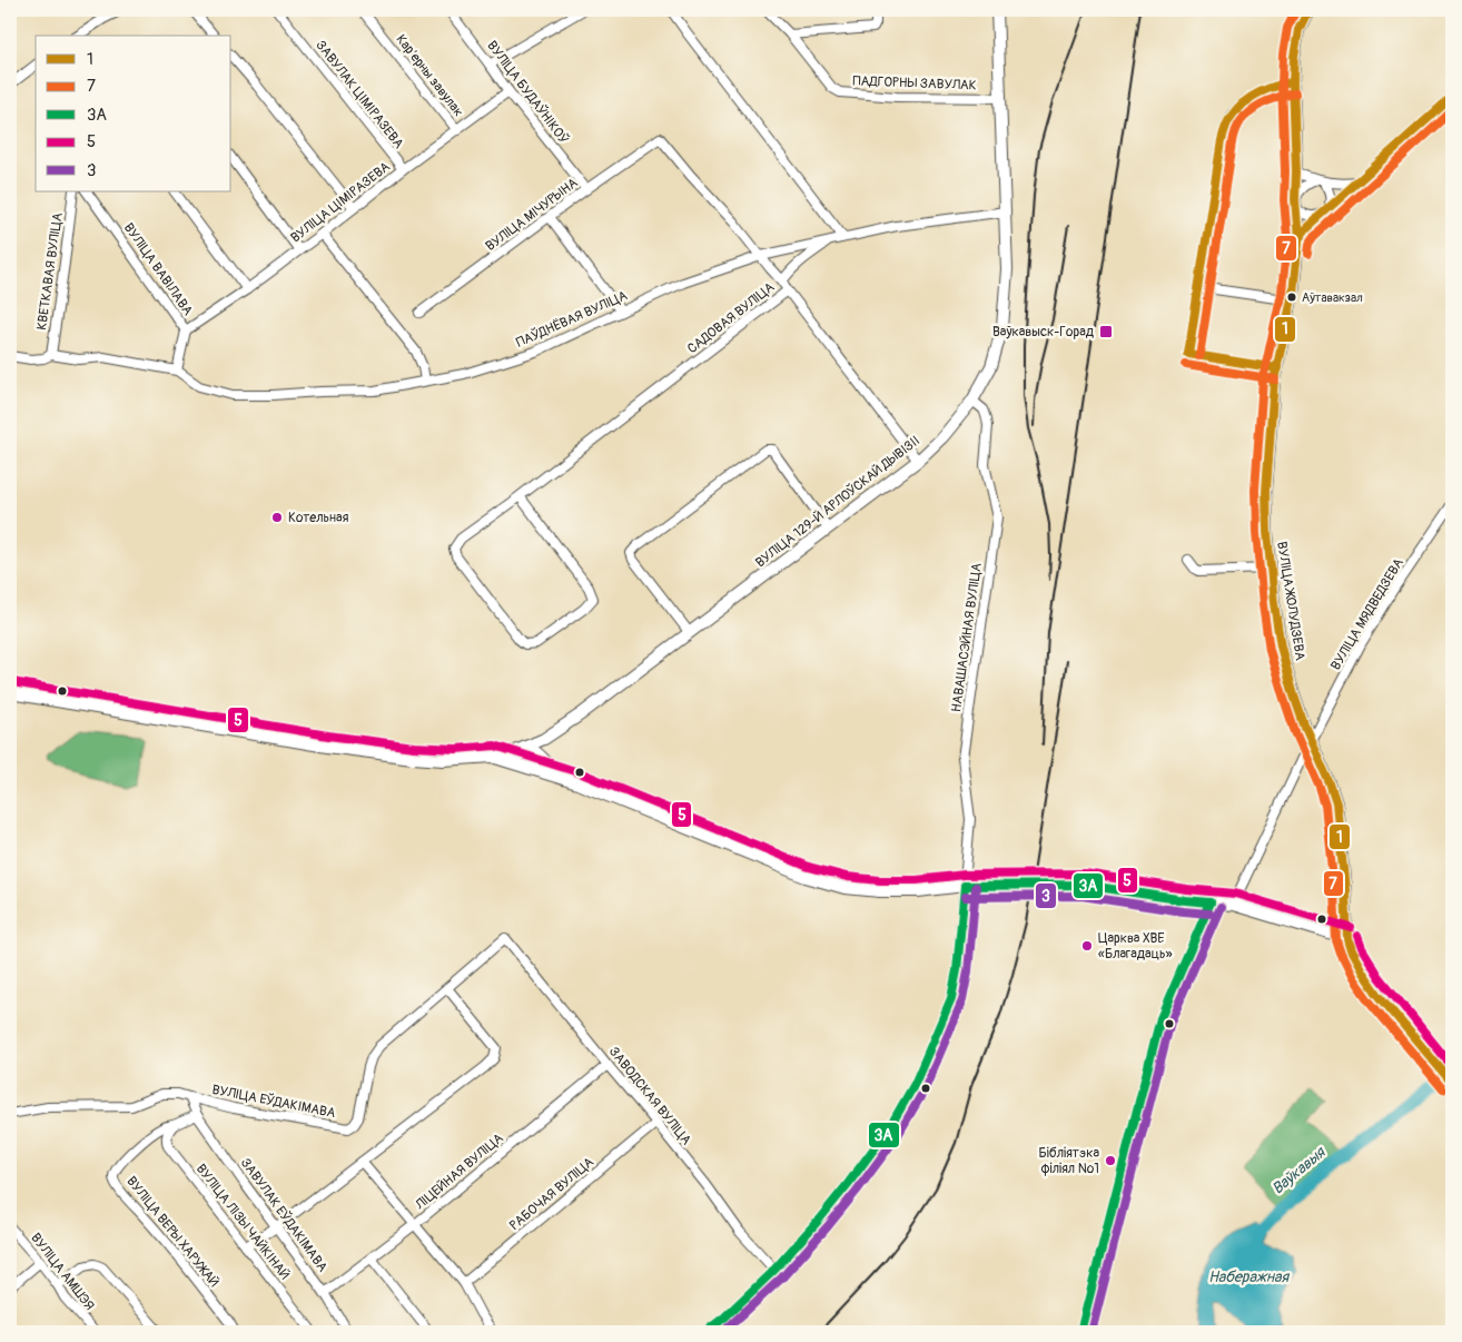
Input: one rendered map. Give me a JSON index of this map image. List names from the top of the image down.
{
  "streets": {
    "main road": ["ВУЛІЦА 129-Й АРЛОЎСКАЙ ДЫВІЗІІ", "ВУЛІЦА ЖОЛУДЗЕВА"],
    "street": [
      "Карʼерны завулак",
      "ПАДГОРНЫ ЗАВУЛАК",
      "ВУЛІЦА БУДАЎНІКОЎ",
      "ЗАВУЛАК ЦІМІРАЗЕВА",
      "ВУЛІЦА ЦІМІРАЗЕВА",
      "ВУЛІЦА МІЧУРЫНА",
      "ВУЛІЦА ВАВІЛАВА",
      "КВЕТКАВАЯ ВУЛІЦА",
      "САДОВАЯ ВУЛІЦА",
      "ПАЎДНЁВАЯ ВУЛІЦА",
      "ВУЛІЦА МЯДВЕДЗЕВА",
      "НАВАШАСЭЙНАЯ ВУЛІЦА",
      "ЗАВОДСКАЯ ВУЛІЦА",
      "ВУЛІЦА ЕЎДАКІМАВА",
      "ЛІЦЕЙНАЯ ВУЛІЦА",
      "РАБОЧАЯ ВУЛІЦА",
      "ЗАВУЛАК ЕЎДАКІМАВА",
      "ВУЛІЦА ЛІЗЫ ЧАЙКІНАЙ",
      "ВУЛІЦА ВЕРЫ ХАРУЖАЙ",
      "ВУЛІЦА АМШЭЯ"
    ]
  },
  "crossings": [
    ["Карʼерны завулак", "ВУЛІЦА ЦІМІРАЗЕВА"],
    ["ПАДГОРНЫ ЗАВУЛАК", "ВУЛІЦА 129-Й АРЛОЎСКАЙ ДЫВІЗІІ"],
    ["ВУЛІЦА БУДАЎНІКОЎ", "ВУЛІЦА ЦІМІРАЗЕВА"],
    ["ВУЛІЦА БУДАЎНІКОЎ", "ВУЛІЦА МІЧУРЫНА"],
    ["ЗАВУЛАК ЦІМІРАЗЕВА", "ВУЛІЦА ЦІМІРАЗЕВА"],
    ["ВУЛІЦА ЦІМІРАЗЕВА", "ВУЛІЦА ВАВІЛАВА"],
    ["ВУЛІЦА МІЧУРЫНА", "ПАЎДНЁВАЯ ВУЛІЦА"],
    ["ВУЛІЦА ВАВІЛАВА", "ПАЎДНЁВАЯ ВУЛІЦА"],
    ["САДОВАЯ ВУЛІЦА", "ВУЛІЦА 129-Й АРЛОЎСКАЙ ДЫВІЗІІ"],
    ["ПАЎДНЁВАЯ ВУЛІЦА", "ВУЛІЦА 129-Й АРЛОЎСКАЙ ДЫВІЗІІ"],
    ["ВУЛІЦА 129-Й АРЛОЎСКАЙ ДЫВІЗІІ", "НАВАШАСЭЙНАЯ ВУЛІЦА"],
    ["ВУЛІЦА ЖОЛУДЗЕВА", "ВУЛІЦА МЯДВЕДЗЕВА"],
    ["НАВАШАСЭЙНАЯ ВУЛІЦА", "ЗАВОДСКАЯ ВУЛІЦА"],
    ["ЗАВОДСКАЯ ВУЛІЦА", "ВУЛІЦА ЕЎДАКІМАВА"],
    ["ЗАВОДСКАЯ ВУЛІЦА", "ЛІЦЕЙНАЯ ВУЛІЦА"],
    ["ЗАВОДСКАЯ ВУЛІЦА", "РАБОЧАЯ ВУЛІЦА"],
    ["ВУЛІЦА ЕЎДАКІМАВА", "ЗАВУЛАК ЕЎДАКІМАВА"],
    ["ЛІЦЕЙНАЯ ВУЛІЦА", "ЗАВУЛАК ЕЎДАКІМАВА"],
    ["ВУЛІЦА ЛІЗЫ ЧАЙКІНАЙ", "ВУЛІЦА ВЕРЫ ХАРУЖАЙ"]
  ],
  "water": ["Ваўкавыя", "Наберажная"],
  "places": {
    "other": [
      "Аўтавакзал",
      "Котельная",
      "Царква ХВЕ «Благадаць»",
      "Бібліятэка філіял №1"
    ],
    "transit": ["Ваўкавыск-Горад"]
  },
  "lines": [
    "transit line 1",
    "transit line 7",
    "transit line 5",
    "transit line 3А",
    "transit line 3"
  ],
  "legend": [
    "1",
    "7",
    "3А",
    "5",
    "3"
  ]
}
